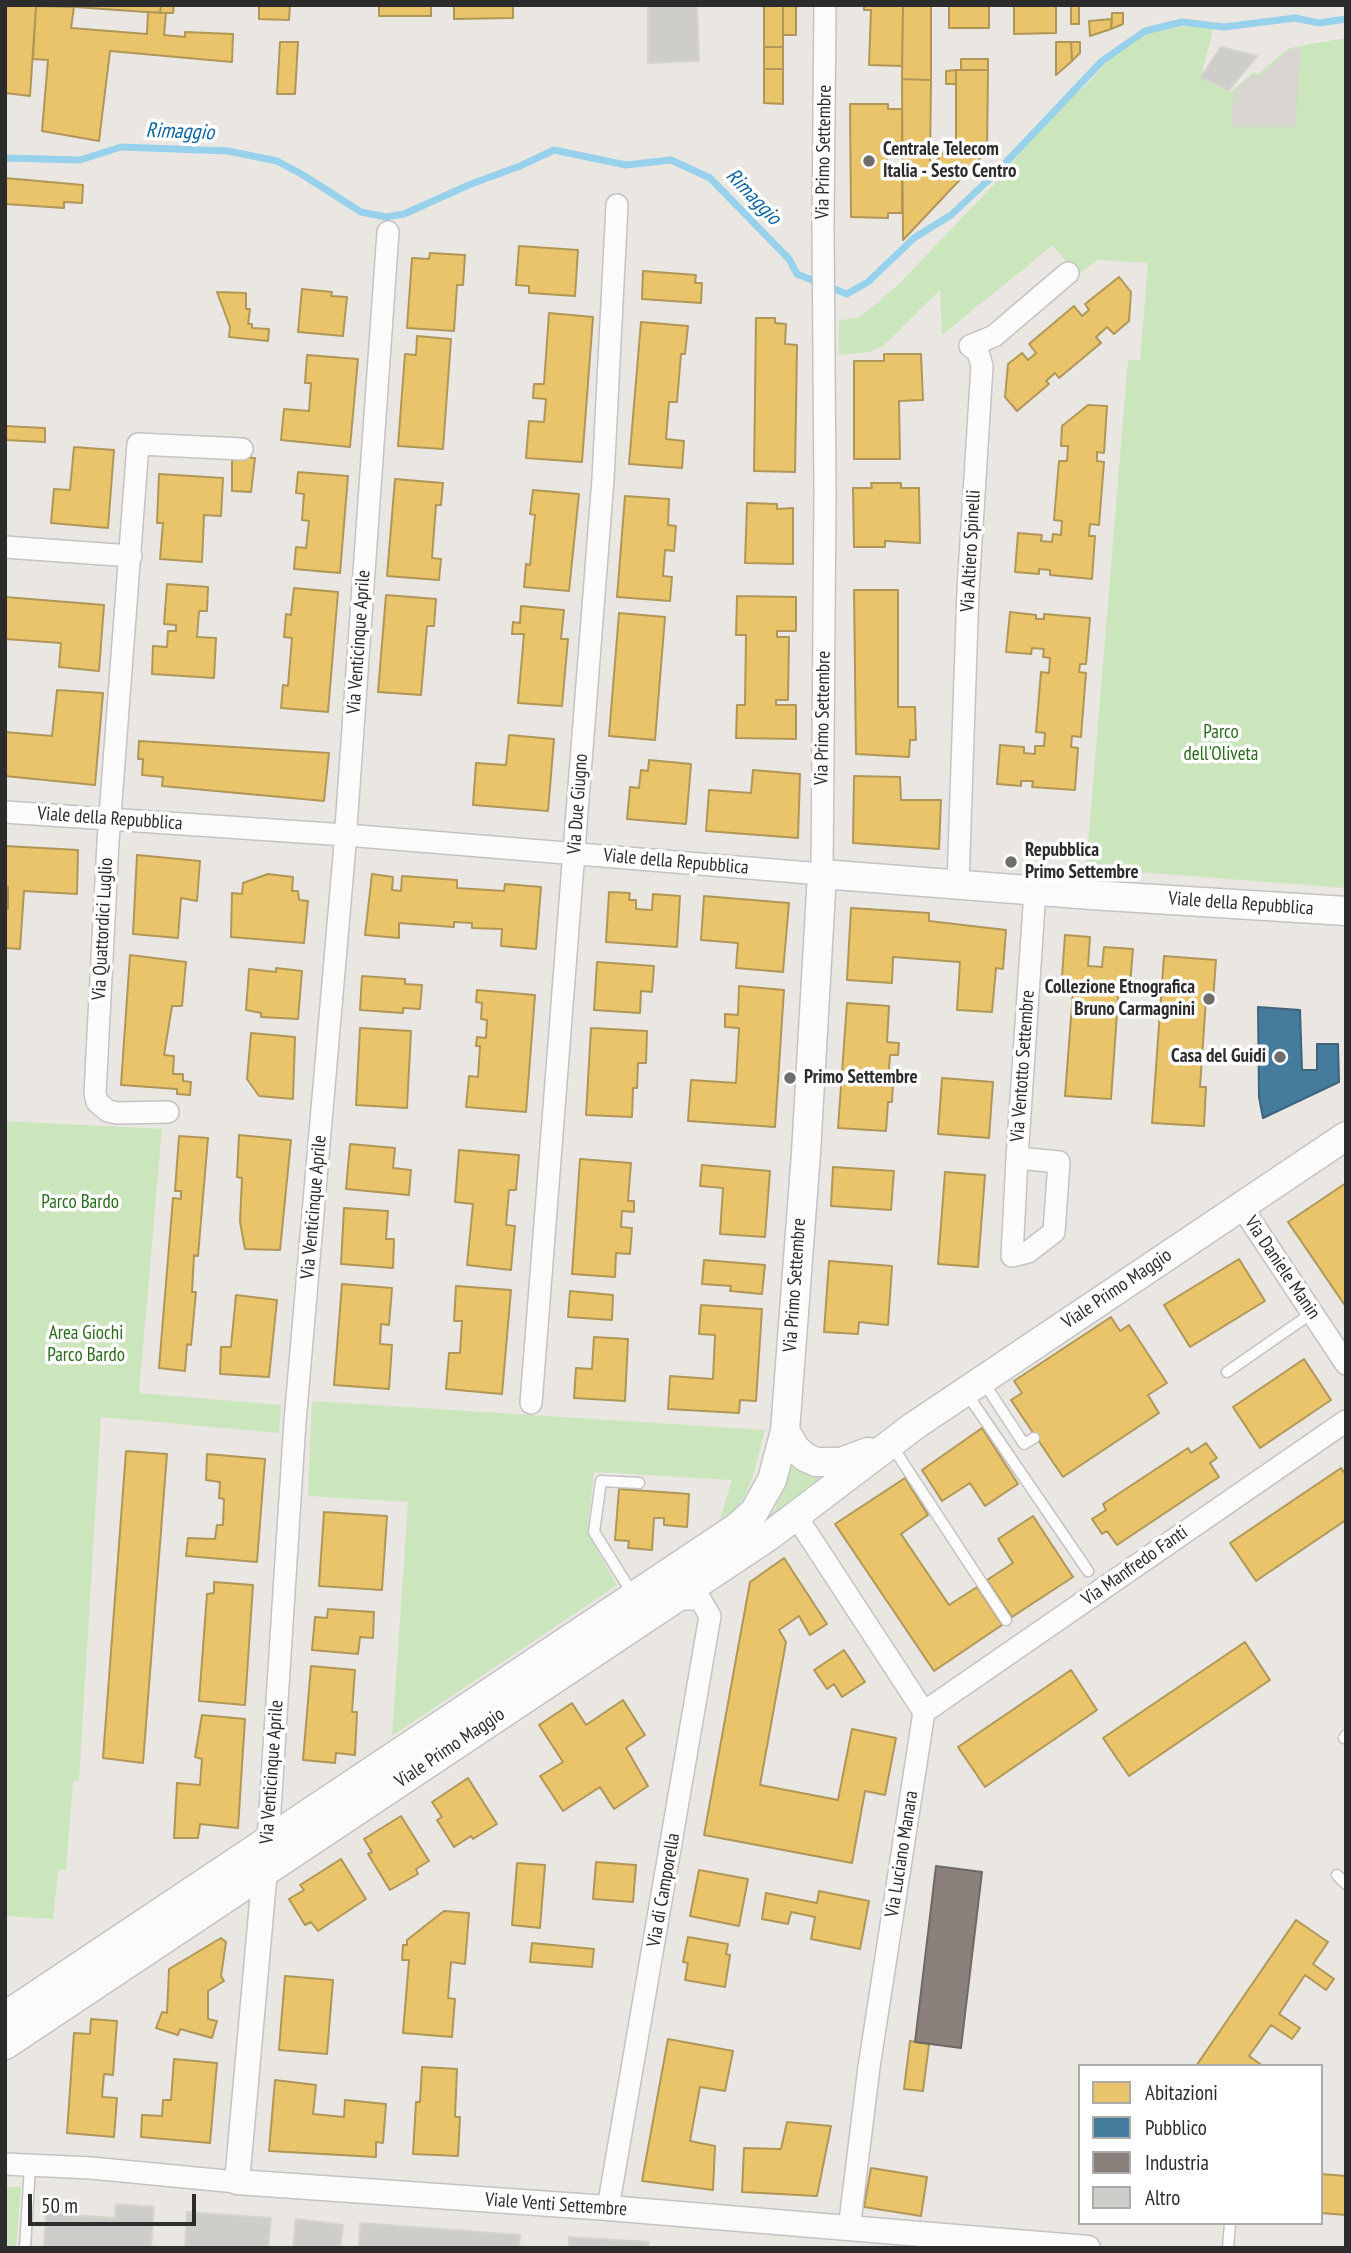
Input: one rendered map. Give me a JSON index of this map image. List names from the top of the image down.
{
  "streets": {
    "main road": ["Via Primo Settembre", "Viale della Repubblica", "Viale Primo Maggio"],
    "street": [
      "Via Altiero Spinelli",
      "Via Venticinque Aprile",
      "Via Due Giugno",
      "Via Quattordici Luglio",
      "Via Ventotto Settembre",
      "Via Daniele Manin",
      "Via Manfredo Fanti",
      "Via Luciano Manara",
      "Via di Camporella",
      "Viale Venti Settembre"
    ]
  },
  "crossings": [
    ["Via Primo Settembre", "Viale della Repubblica"],
    ["Via Primo Settembre", "Viale Primo Maggio"],
    ["Via Altiero Spinelli", "Viale della Repubblica"],
    ["Via Venticinque Aprile", "Viale della Repubblica"],
    ["Via Venticinque Aprile", "Viale Primo Maggio"],
    ["Via Venticinque Aprile", "Viale Venti Settembre"],
    ["Via Due Giugno", "Viale della Repubblica"],
    ["Viale della Repubblica", "Via Quattordici Luglio"],
    ["Viale della Repubblica", "Via Ventotto Settembre"],
    ["Via Daniele Manin", "Viale Primo Maggio"],
    ["Viale Primo Maggio", "Via di Camporella"],
    ["Via Manfredo Fanti", "Via Luciano Manara"],
    ["Via Luciano Manara", "Viale Venti Settembre"],
    ["Via di Camporella", "Viale Venti Settembre"]
  ],
  "water": ["Rimaggio"],
  "parks": ["Parco dell'Oliveta", "Parco Bardo", "Area Giochi Parco Bardo"],
  "places": [
    "Centrale Telecom Italia - Sesto Centro",
    "Repubblica Primo Settembre",
    "Collezione Etnografica Bruno Carmagnini",
    "Casa del Guidi",
    "Primo Settembre"
  ],
  "legend": [
    "Abitazioni",
    "Pubblico",
    "Industria",
    "Altro"
  ],
  "scale_bar": "50 m"
}
